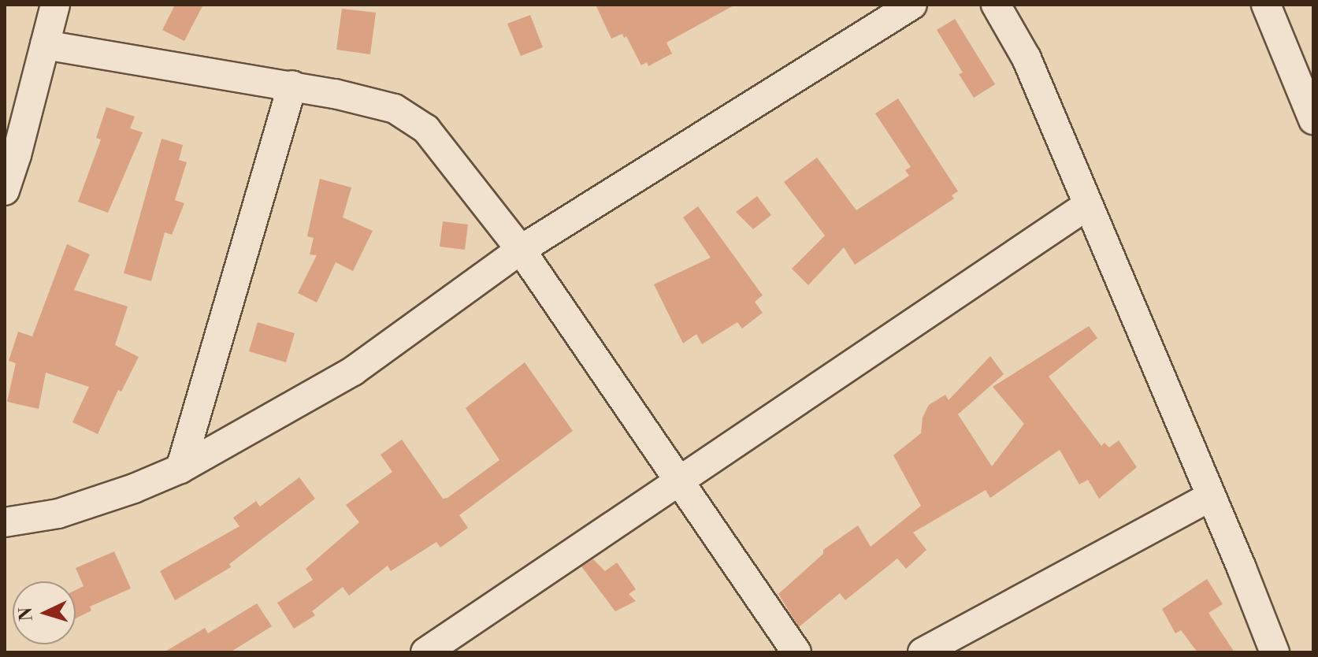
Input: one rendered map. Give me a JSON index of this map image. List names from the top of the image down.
{
  "north": "left"
}
